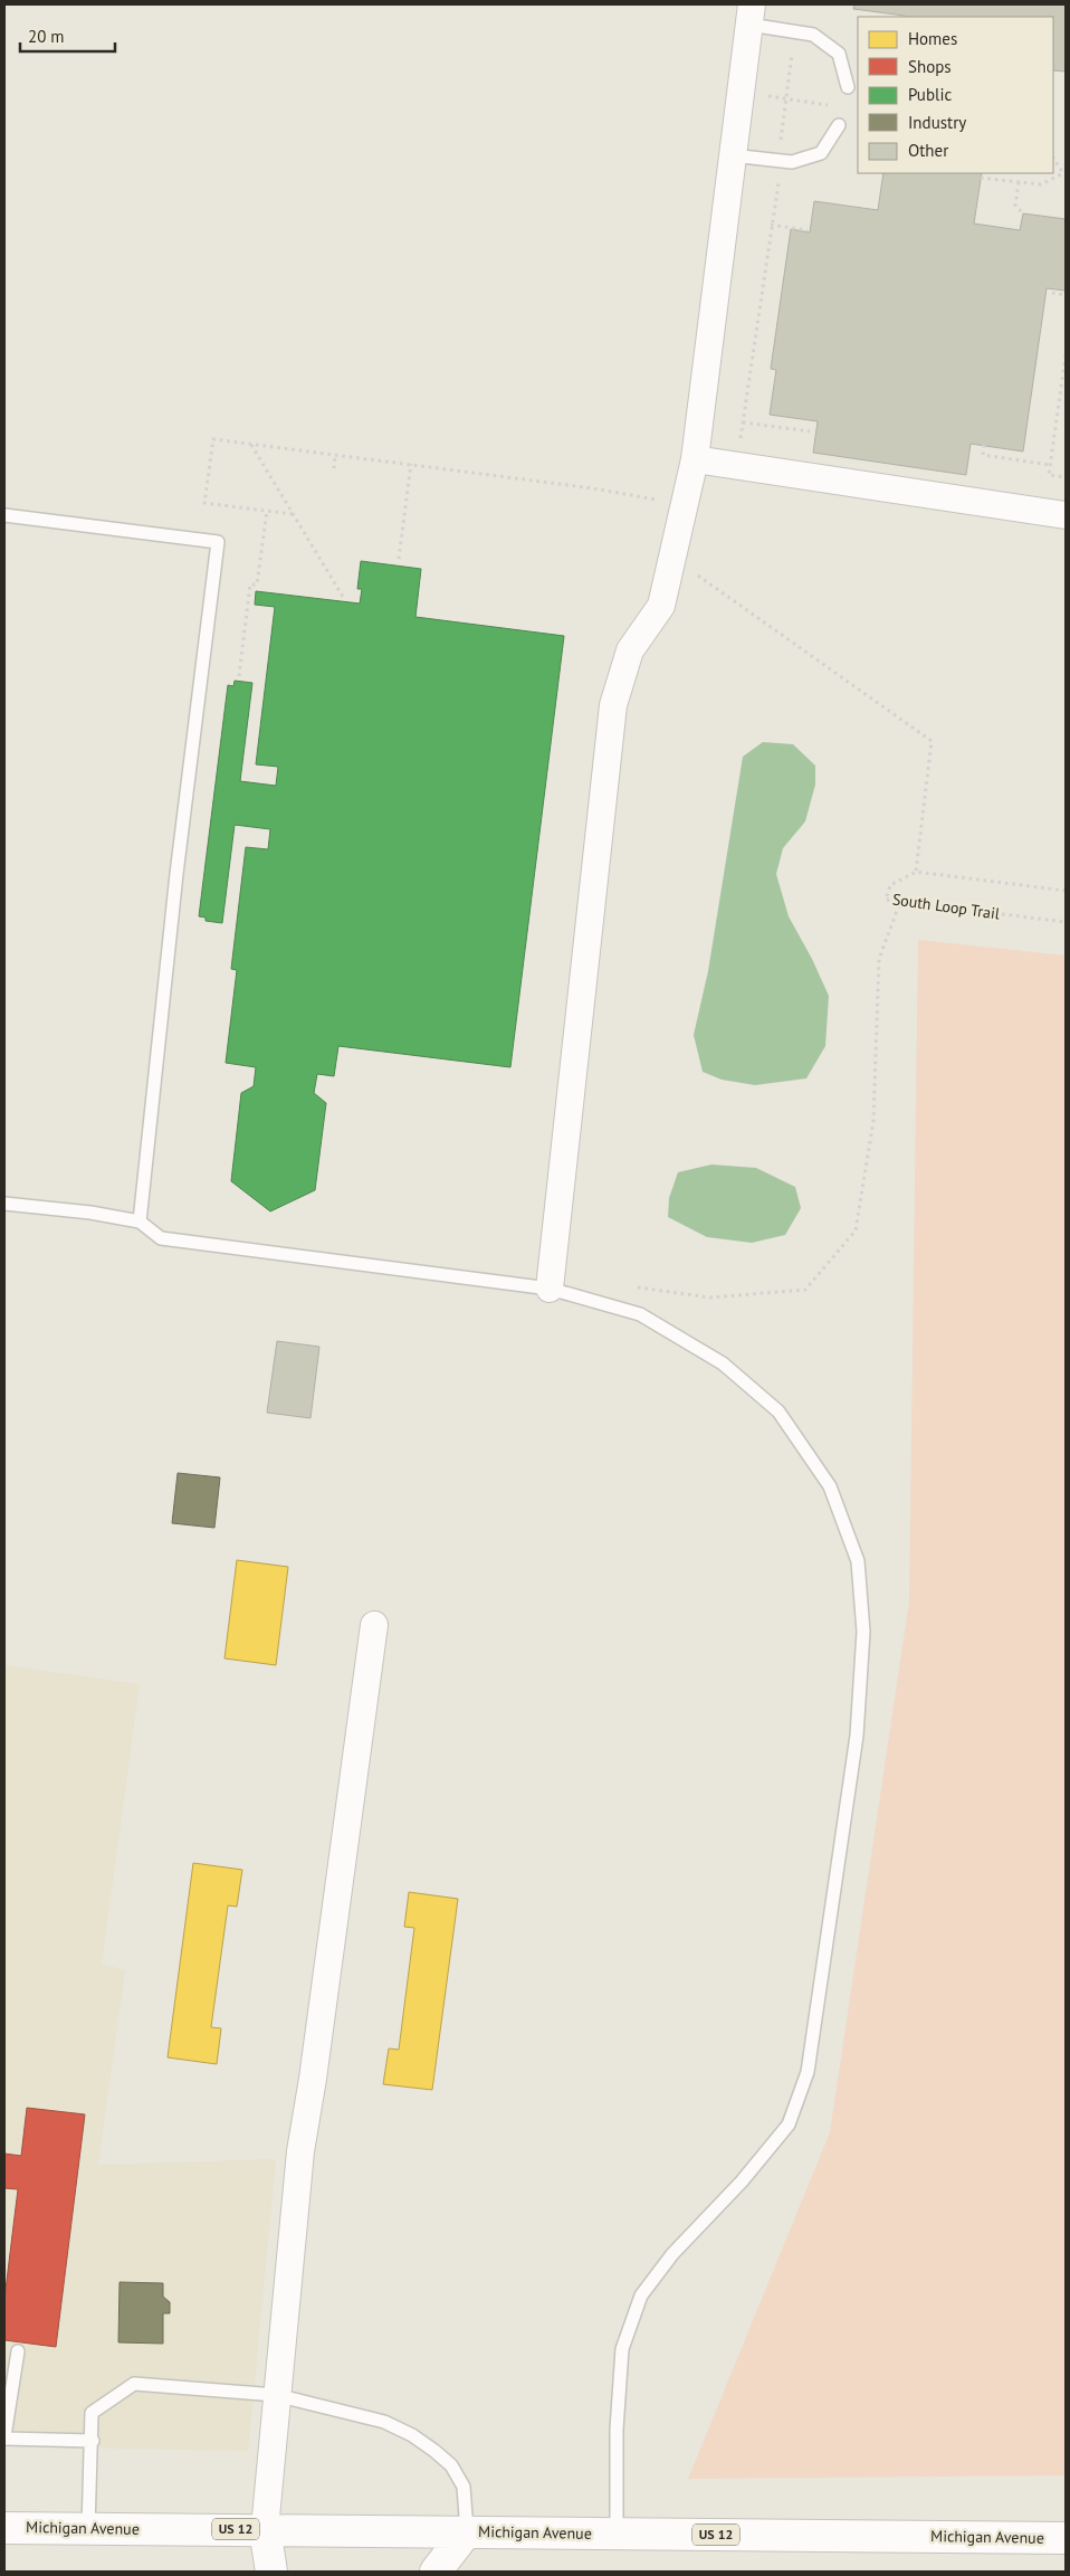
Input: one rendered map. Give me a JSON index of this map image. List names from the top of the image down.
{
  "streets": {
    "main road": ["Michigan Avenue", "US 12"],
    "path": ["South Loop Trail"]
  },
  "legend": [
    "Homes",
    "Shops",
    "Public",
    "Industry",
    "Other"
  ],
  "scale_bar": "20 m"
}
